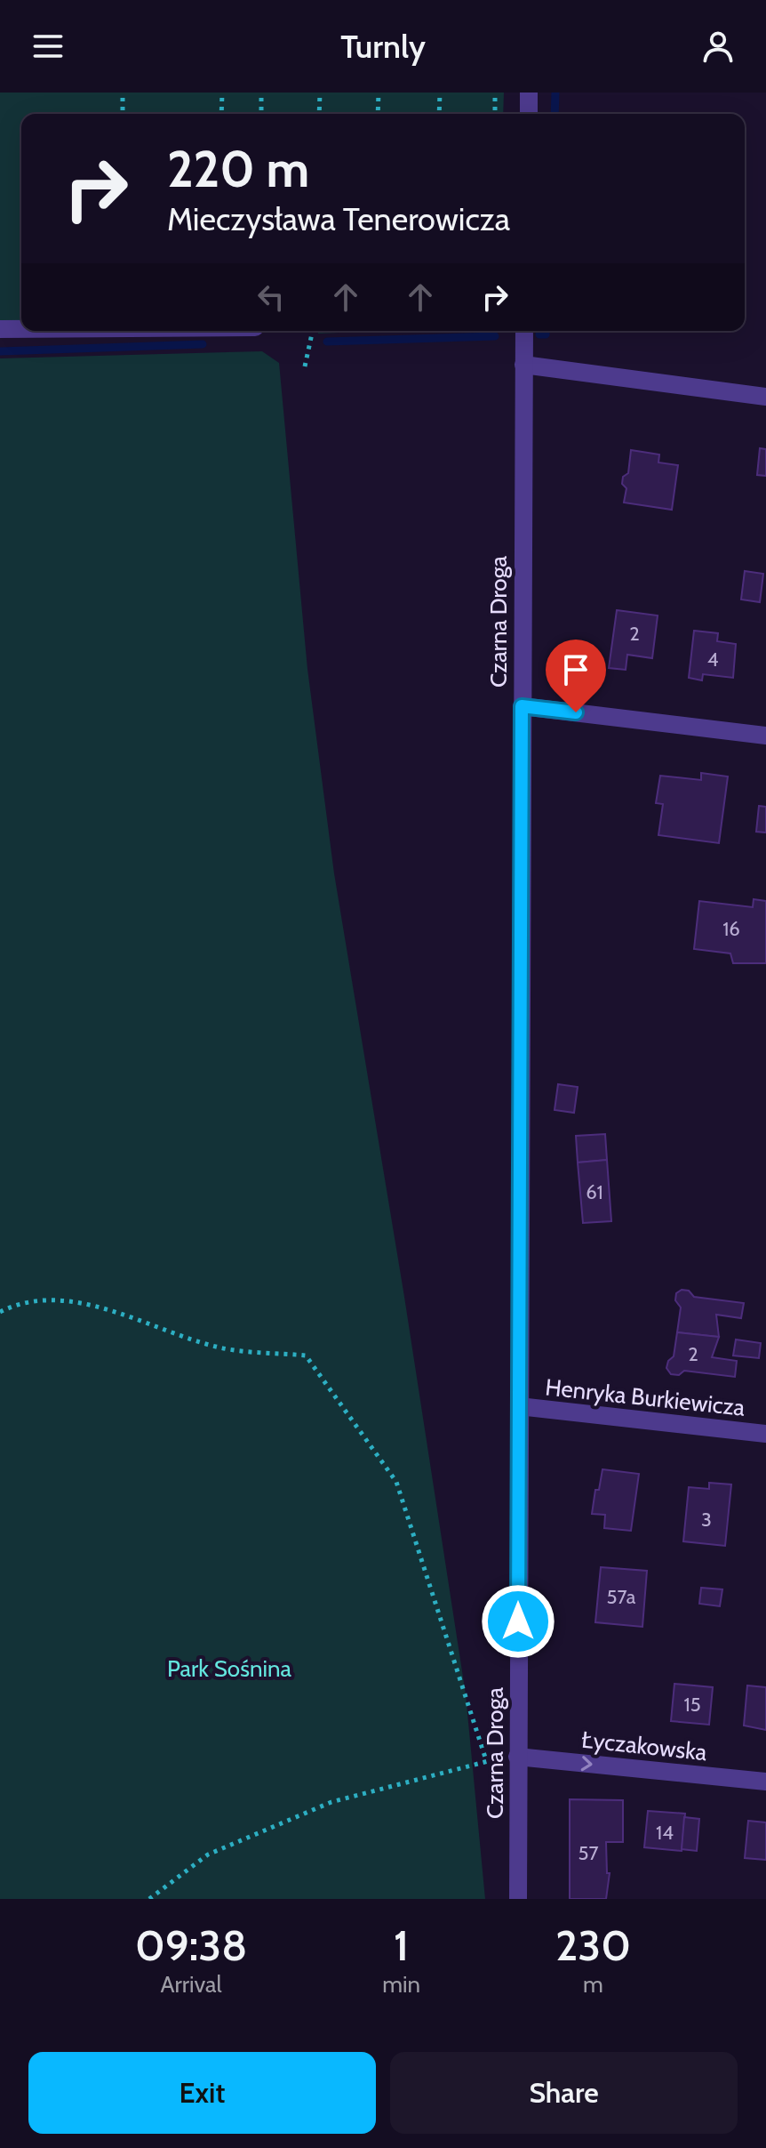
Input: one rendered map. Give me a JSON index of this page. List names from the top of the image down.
{
  "streets": {
    "street": ["Czarna Droga", "Henryka Burkiewicza", "Łyczakowska"]
  },
  "crossings": [
    ["Czarna Droga", "Henryka Burkiewicza"],
    ["Czarna Droga", "Łyczakowska"]
  ],
  "one_way": ["Łyczakowska"],
  "parks": ["Park Sośnina"],
  "house_numbers": [
    "2",
    "4",
    "16",
    "61",
    "2",
    "3",
    "57a",
    "15",
    "14",
    "57"
  ],
  "page": {
    "header": "Turnly",
    "turn": ["220 m", "Mieczysława Tenerowicza"],
    "eta": [
      "09:38",
      "Arrival",
      "1",
      "min",
      "230",
      "m"
    ],
    "buttons": ["Exit", "Share"]
  }
}
